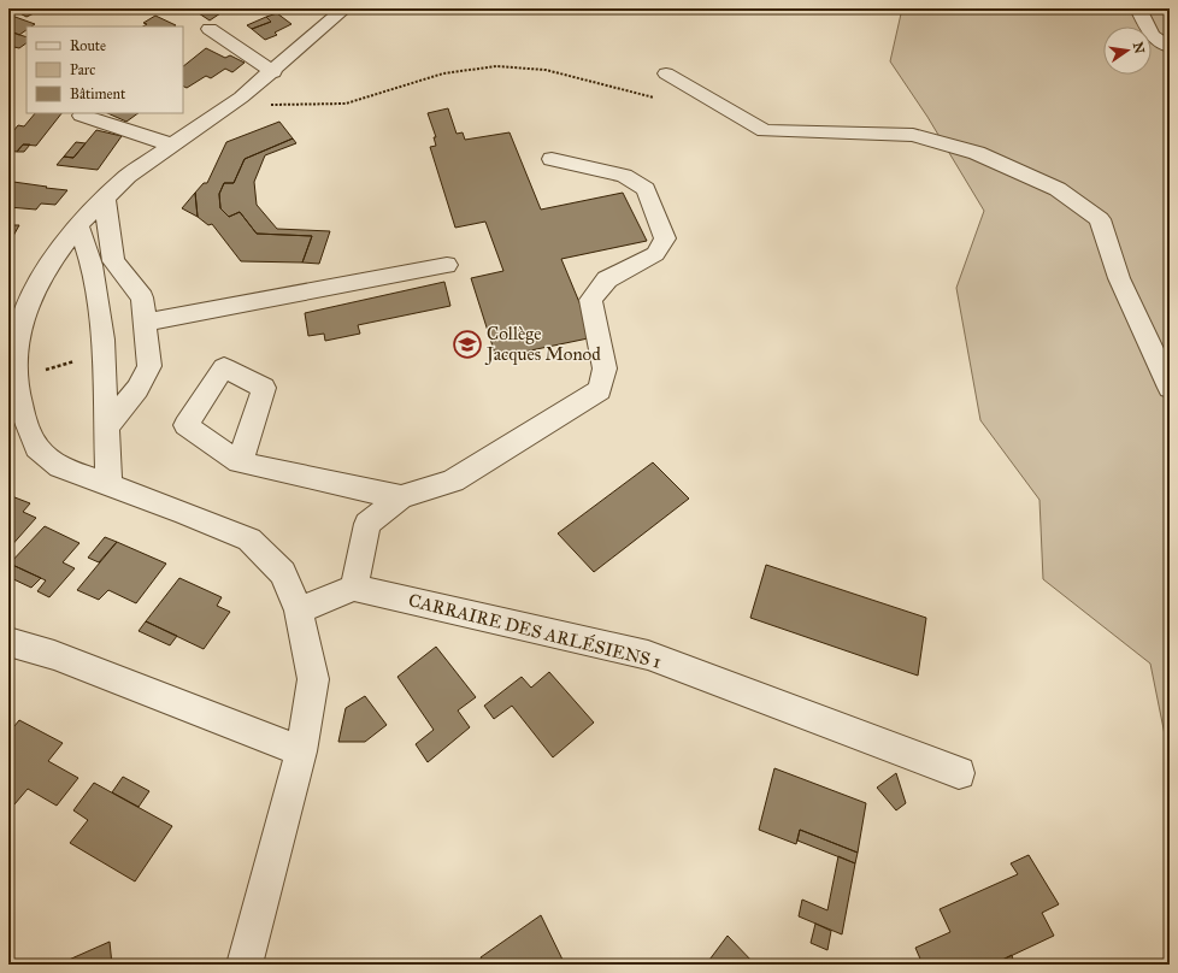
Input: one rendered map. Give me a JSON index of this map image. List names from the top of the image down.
{
  "streets": {
    "street": ["CARRAIRE DES ARLÉSIENS 1"]
  },
  "places": {
    "school or university": ["Collège Jacques Monod"]
  },
  "legend": ["Route", "Parc", "Bâtiment"],
  "north": "right"
}
